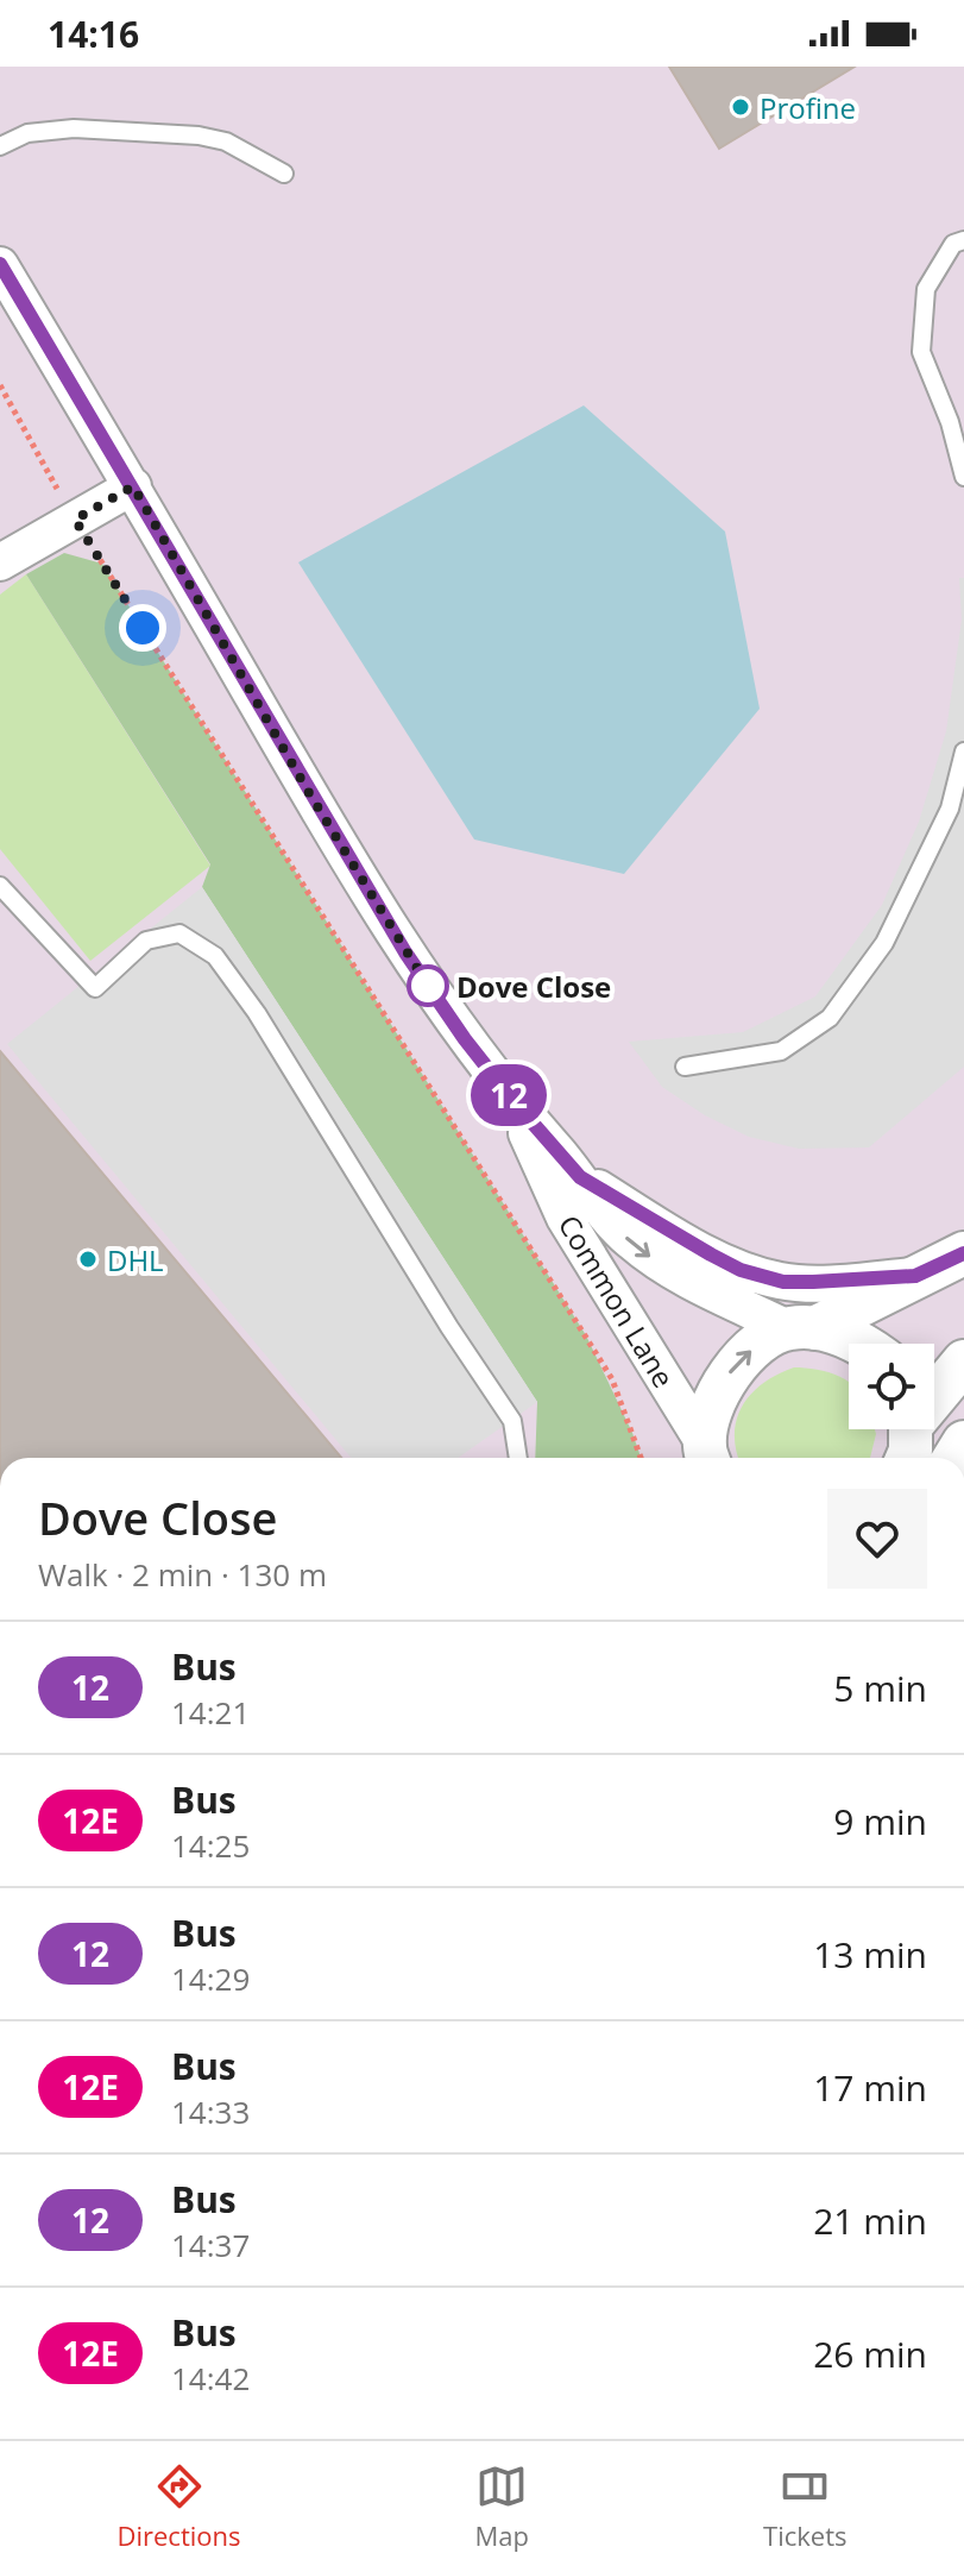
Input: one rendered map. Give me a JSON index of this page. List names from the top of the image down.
{
  "streets": {
    "street": ["Common Lane"]
  },
  "places": ["Profine", "Dove Close", "DHL"],
  "lines": ["bus line 12"],
  "page": {
    "status": "14:16",
    "on_map": "12",
    "heading": ["Dove Close", "Walk · 2 min · 130 m"],
    "list": [
      {
        "mark": "12",
        "name": "Bus",
        "note": "14:21",
        "value": "5 min"
      },
      {
        "mark": "12E",
        "name": "Bus",
        "note": "14:25",
        "value": "9 min"
      },
      {
        "mark": "12",
        "name": "Bus",
        "note": "14:29",
        "value": "13 min"
      },
      {
        "mark": "12E",
        "name": "Bus",
        "note": "14:33",
        "value": "17 min"
      },
      {
        "mark": "12",
        "name": "Bus",
        "note": "14:37",
        "value": "21 min"
      },
      {
        "mark": "12E",
        "name": "Bus",
        "note": "14:42",
        "value": "26 min"
      }
    ],
    "tabs": ["Directions", "Map", "Tickets"]
  }
}
